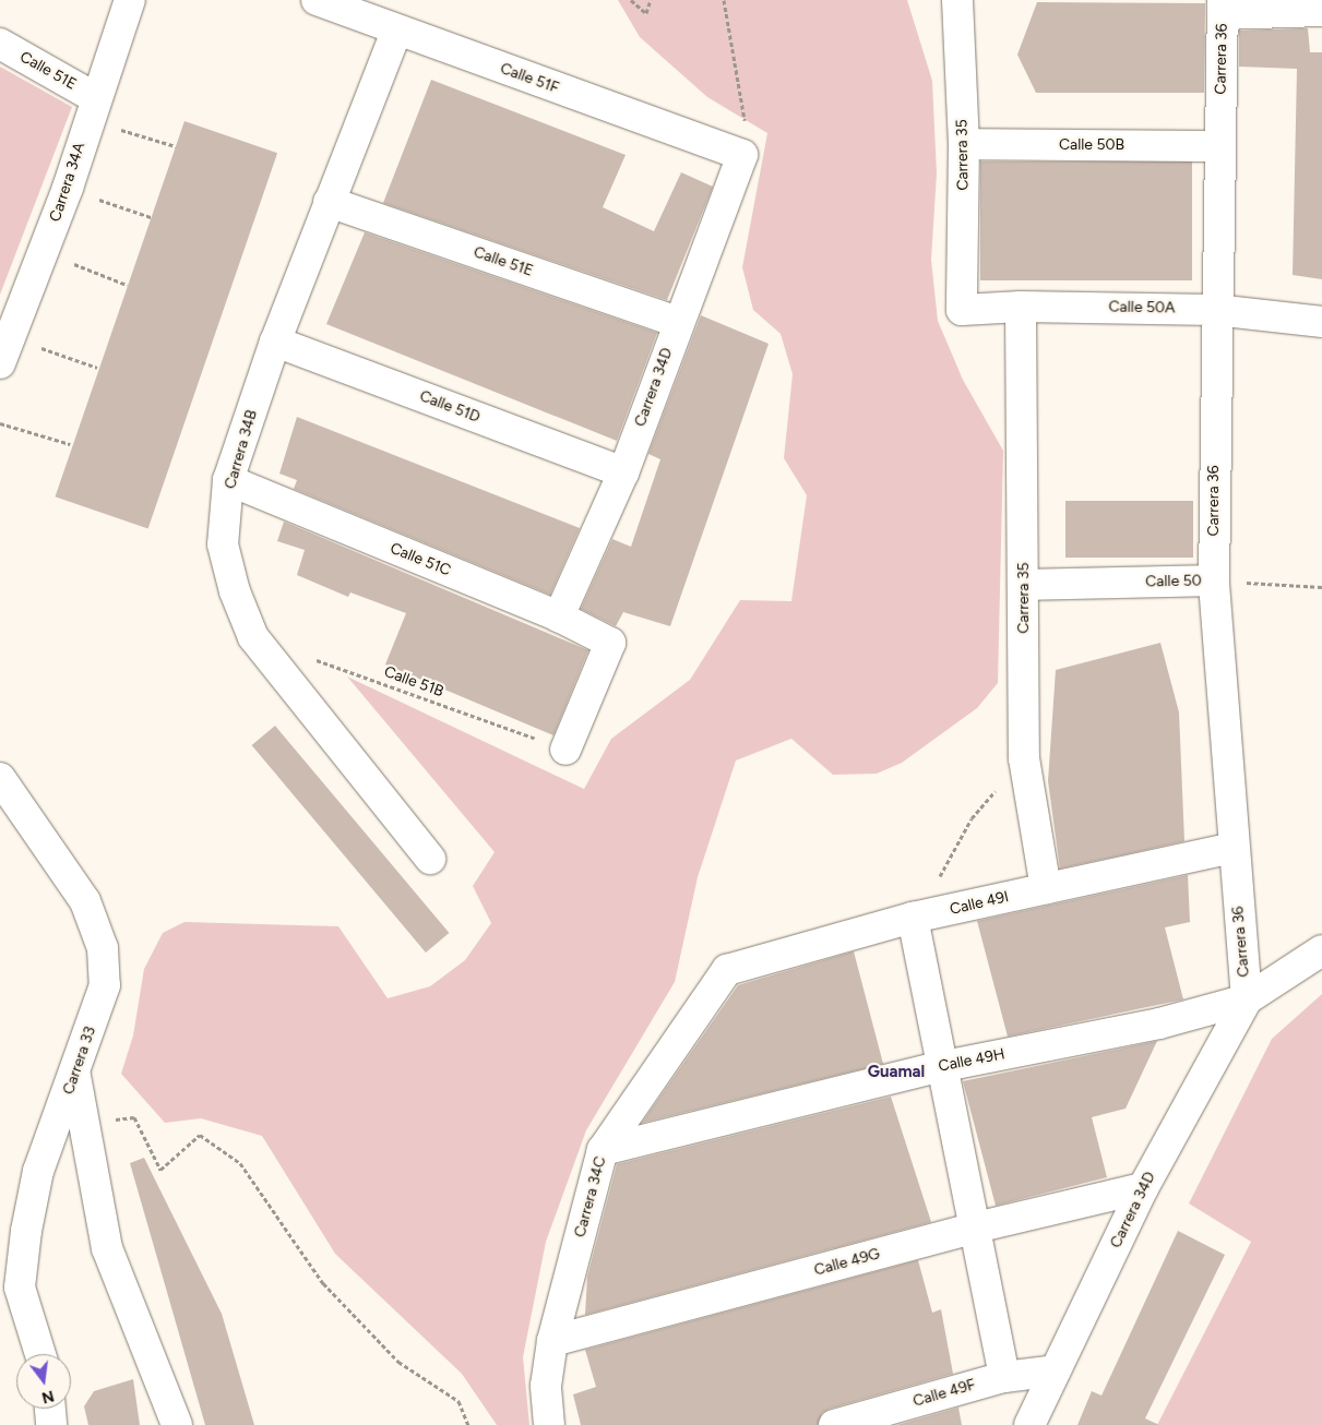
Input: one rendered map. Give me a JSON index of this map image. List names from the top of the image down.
{
  "streets": {
    "street": [
      "Carrera 36",
      "Calle 51E",
      "Calle 51F",
      "Calle 50B",
      "Carrera 35",
      "Carrera 34A",
      "Calle 50A",
      "Carrera 34D",
      "Calle 51D",
      "Carrera 34B",
      "Calle 51C",
      "Calle 50",
      "Calle 49I",
      "Carrera 33",
      "Calle 49H",
      "Carrera 34C",
      "Calle 49G",
      "Calle 49F"
    ],
    "path": ["Calle 51B"]
  },
  "crossings": [
    ["Carrera 36", "Calle 50B"],
    ["Carrera 36", "Calle 50A"],
    ["Carrera 36", "Carrera 34D"],
    ["Carrera 36", "Calle 50"],
    ["Carrera 36", "Calle 49I"],
    ["Carrera 36", "Calle 49H"],
    ["Calle 51E", "Carrera 34A"],
    ["Calle 51E", "Carrera 34D"],
    ["Calle 51E", "Carrera 34B"],
    ["Calle 51F", "Carrera 34D"],
    ["Calle 51F", "Carrera 34B"],
    ["Calle 50B", "Carrera 35"],
    ["Carrera 35", "Calle 50A"],
    ["Carrera 35", "Calle 50"],
    ["Carrera 35", "Calle 49I"],
    ["Carrera 34D", "Calle 51D"],
    ["Carrera 34D", "Calle 51C"],
    ["Carrera 34D", "Calle 49H"],
    ["Carrera 34D", "Calle 49G"],
    ["Carrera 34D", "Calle 49F"],
    ["Calle 51D", "Carrera 34B"],
    ["Carrera 34B", "Calle 51C"],
    ["Calle 51C", "Calle 51B"],
    ["Calle 49I", "Carrera 34C"],
    ["Calle 49H", "Carrera 34C"],
    ["Carrera 34C", "Calle 49G"]
  ],
  "districts": ["Guamal"],
  "north": "bottom"
}
